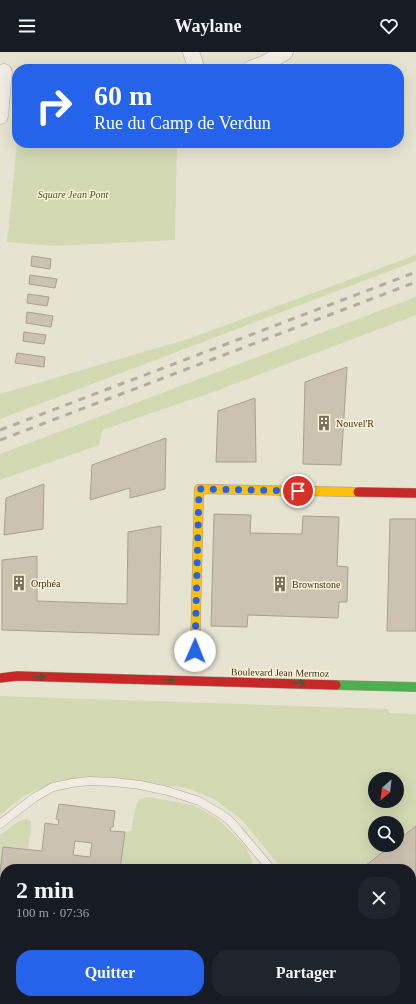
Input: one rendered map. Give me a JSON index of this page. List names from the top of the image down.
{
  "streets": {
    "main road": ["Boulevard Jean Mermoz"]
  },
  "one_way": ["Boulevard Jean Mermoz"],
  "parks": ["Square Jean Pont"],
  "places": {
    "building": ["Nouvel'R", "Orphéa", "Brownstone"]
  },
  "north": "bottom left",
  "page": {
    "header": "Waylane",
    "turn": ["60 m", "Rue du Camp de Verdun"],
    "heading": ["2 min", "100 m · 07:36"],
    "buttons": ["Quitter", "Partager"]
  }
}
